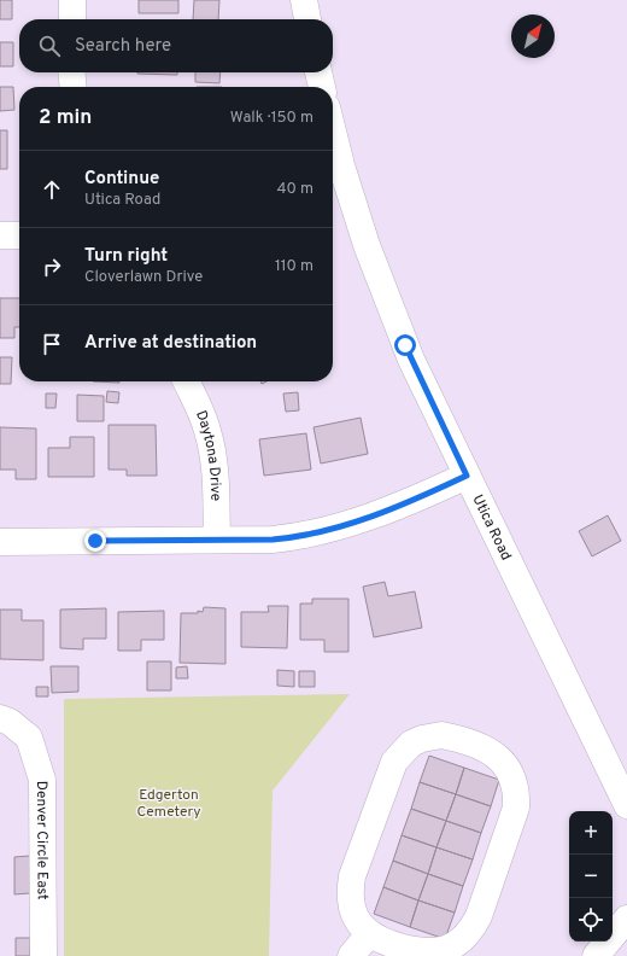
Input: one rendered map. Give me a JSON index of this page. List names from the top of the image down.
{
  "streets": {
    "street": ["Daytona Drive", "Utica Road", "Denver Circle East"]
  },
  "parks": ["Edgerton Cemetery"],
  "north": "top right",
  "page": {
    "search": "Search here",
    "heading": ["2 min", "Walk · 150 m"],
    "list": [
      ["Continue", "Utica Road", "40 m"],
      ["Turn right", "Cloverlawn Drive", "110 m"],
      "Arrive at destination"
    ],
    "map_buttons": ["+", "−"]
  }
}
